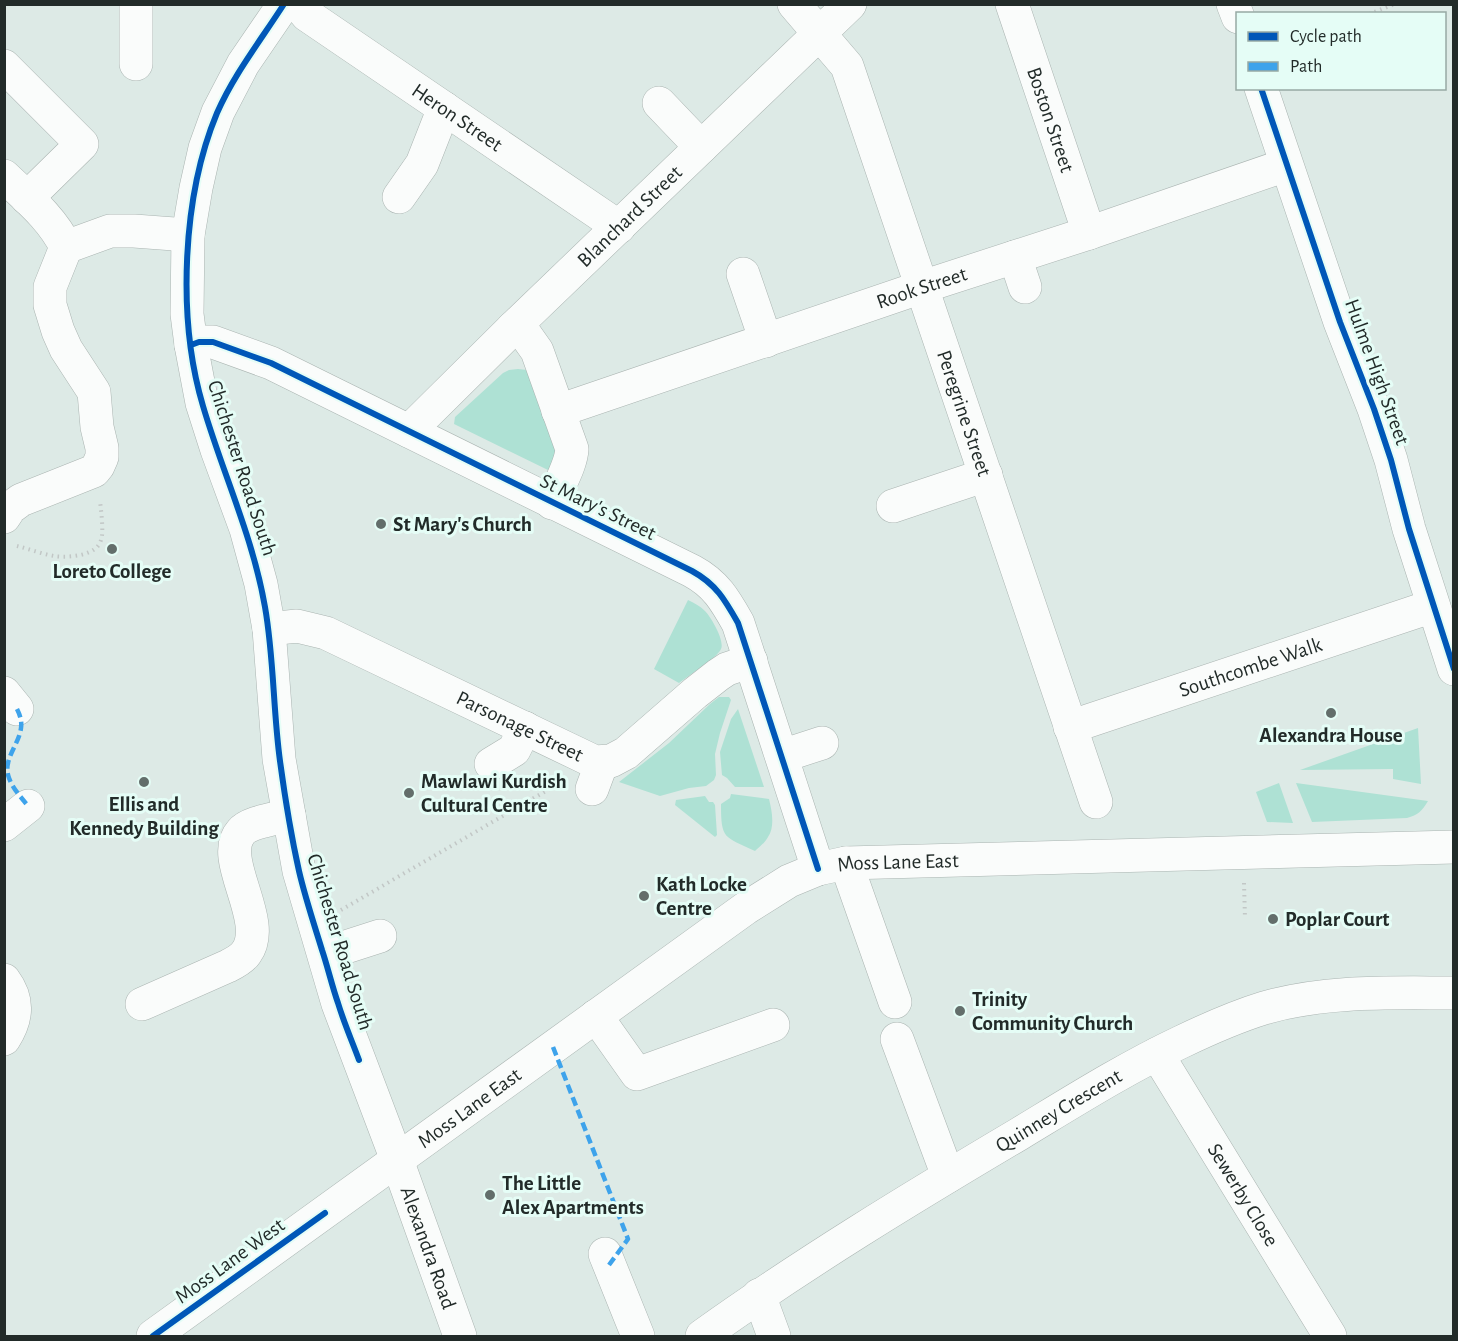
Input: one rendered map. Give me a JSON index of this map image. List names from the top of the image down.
{
  "streets": {
    "street": [
      "Heron Street",
      "Boston Street",
      "Blanchard Street",
      "Rook Street",
      "Hulme High Street",
      "Peregrine Street",
      "Chichester Road South",
      "St Mary's Street",
      "Southcombe Walk",
      "Parsonage Street",
      "Moss Lane East",
      "Quinney Crescent",
      "Sewerby Close",
      "Alexandra Road",
      "Moss Lane West"
    ]
  },
  "crossings": [
    ["Heron Street", "Blanchard Street"],
    ["Boston Street", "Rook Street"],
    ["Blanchard Street", "Peregrine Street"],
    ["Blanchard Street", "St Mary's Street"],
    ["Rook Street", "Hulme High Street"],
    ["Rook Street", "Peregrine Street"],
    ["Rook Street", "St Mary's Street"],
    ["Hulme High Street", "Southcombe Walk"],
    ["Peregrine Street", "Southcombe Walk"],
    ["Chichester Road South", "St Mary's Street"],
    ["Chichester Road South", "Parsonage Street"],
    ["Chichester Road South", "Moss Lane East"],
    ["Chichester Road South", "Alexandra Road"],
    ["Chichester Road South", "Moss Lane West"],
    ["St Mary's Street", "Parsonage Street"],
    ["St Mary's Street", "Moss Lane East"],
    ["Moss Lane East", "Alexandra Road"],
    ["Moss Lane East", "Moss Lane West"],
    ["Quinney Crescent", "Sewerby Close"],
    ["Alexandra Road", "Moss Lane West"]
  ],
  "places": [
    "St Mary's Church",
    "Loreto College",
    "Alexandra House",
    "Ellis and Kennedy Building",
    "Mawlawi Kurdish Cultural Centre",
    "Kath Locke Centre",
    "Poplar Court",
    "Trinity Community Church",
    "The Little Alex Apartments"
  ],
  "legend": ["Cycle path", "Path"]
}
